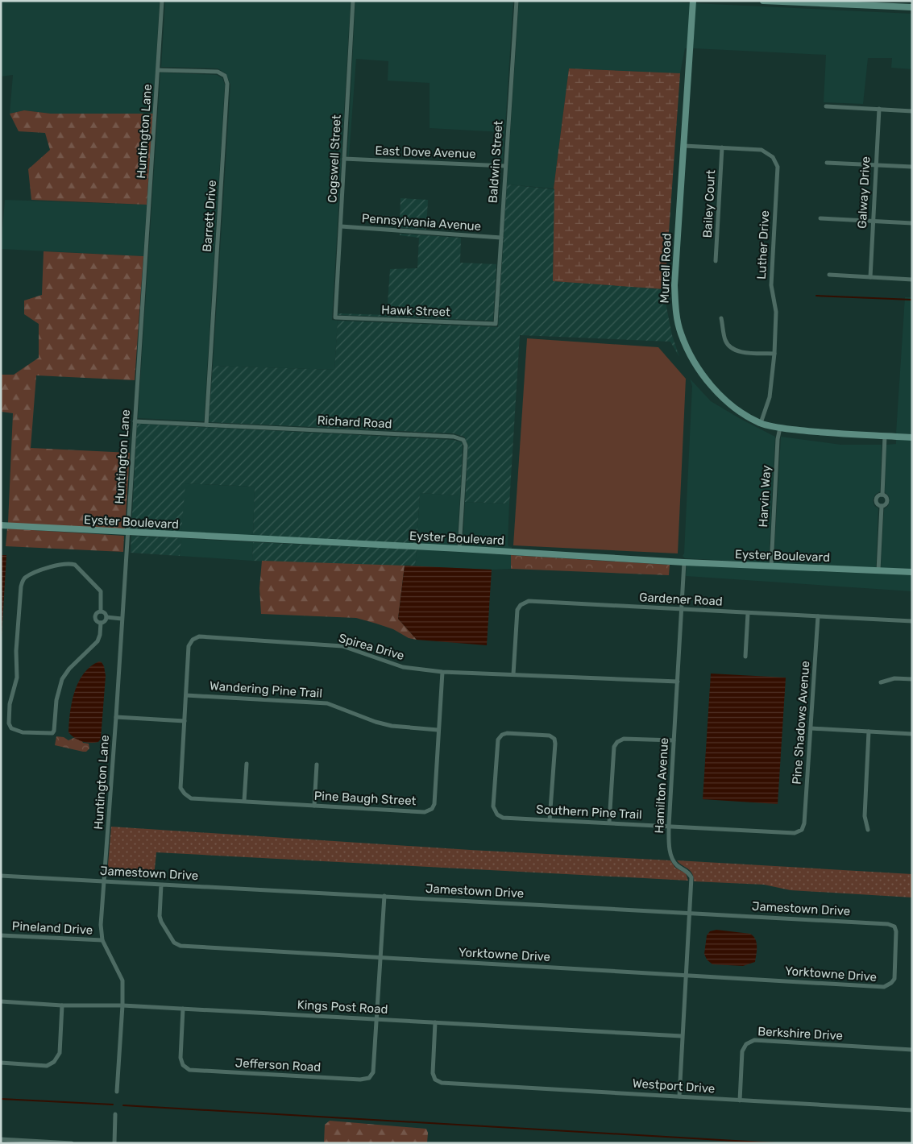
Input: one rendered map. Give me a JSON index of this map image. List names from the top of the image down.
{
  "streets": {
    "street": [
      "Huntington Lane",
      "East Dove Avenue",
      "Cogswell Street",
      "Baldwin Street",
      "Galway Drive",
      "Bailey Court",
      "Barrett Drive",
      "Pennsylvania Avenue",
      "Luther Drive",
      "Murrell Road",
      "Hawk Street",
      "Richard Road",
      "Harvin Way",
      "Eyster Boulevard",
      "Gardener Road",
      "Spirea Drive",
      "Wandering Pine Trail",
      "Pine Shadows Avenue",
      "Hamilton Avenue",
      "Pine Baugh Street",
      "Southern Pine Trail",
      "Jamestown Drive",
      "Pineland Drive",
      "Yorktowne Drive",
      "Kings Post Road",
      "Berkshire Drive",
      "Jefferson Road",
      "Westport Drive"
    ]
  },
  "crossings": [
    ["Huntington Lane", "Barrett Drive"],
    ["Huntington Lane", "Richard Road"],
    ["Huntington Lane", "Eyster Boulevard"],
    ["Huntington Lane", "Jamestown Drive"],
    ["Huntington Lane", "Pineland Drive"],
    ["Huntington Lane", "Kings Post Road"],
    ["East Dove Avenue", "Cogswell Street"],
    ["East Dove Avenue", "Baldwin Street"],
    ["Cogswell Street", "Pennsylvania Avenue"],
    ["Cogswell Street", "Hawk Street"],
    ["Baldwin Street", "Pennsylvania Avenue"],
    ["Baldwin Street", "Hawk Street"],
    ["Bailey Court", "Luther Drive"],
    ["Barrett Drive", "Richard Road"],
    ["Luther Drive", "Murrell Road"],
    ["Murrell Road", "Harvin Way"],
    ["Richard Road", "Eyster Boulevard"],
    ["Harvin Way", "Eyster Boulevard"],
    ["Eyster Boulevard", "Hamilton Avenue"],
    ["Gardener Road", "Spirea Drive"],
    ["Gardener Road", "Pine Shadows Avenue"],
    ["Gardener Road", "Hamilton Avenue"],
    ["Spirea Drive", "Wandering Pine Trail"],
    ["Spirea Drive", "Hamilton Avenue"],
    ["Spirea Drive", "Pine Baugh Street"],
    ["Wandering Pine Trail", "Pine Baugh Street"],
    ["Pine Shadows Avenue", "Southern Pine Trail"],
    ["Hamilton Avenue", "Southern Pine Trail"],
    ["Hamilton Avenue", "Jamestown Drive"],
    ["Hamilton Avenue", "Yorktowne Drive"],
    ["Hamilton Avenue", "Kings Post Road"],
    ["Hamilton Avenue", "Westport Drive"],
    ["Jamestown Drive", "Yorktowne Drive"],
    ["Kings Post Road", "Jefferson Road"],
    ["Kings Post Road", "Westport Drive"],
    ["Berkshire Drive", "Westport Drive"]
  ]
}
